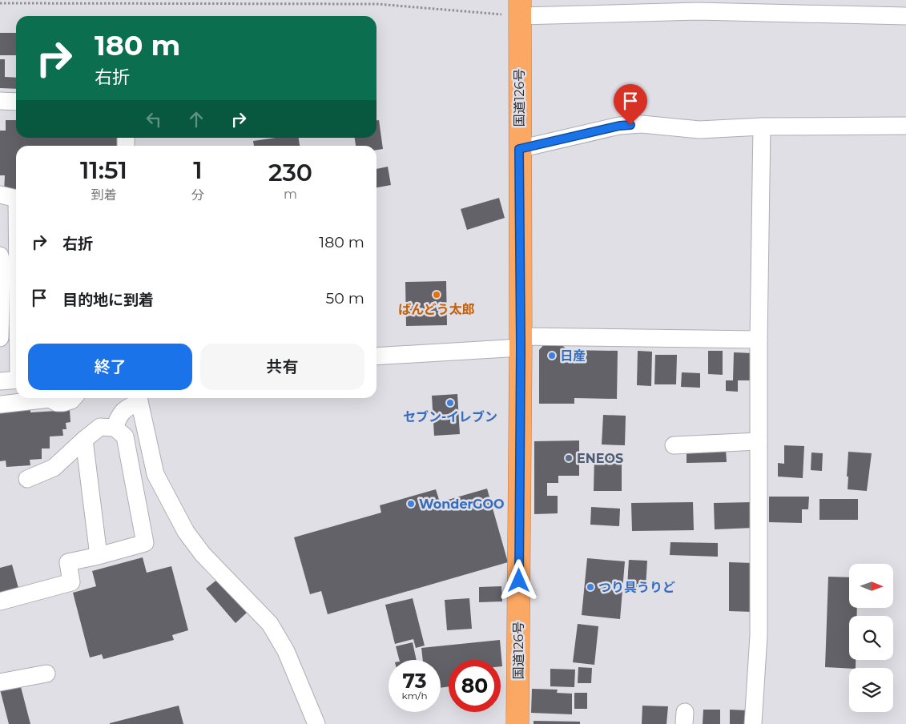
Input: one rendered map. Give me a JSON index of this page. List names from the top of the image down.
{
  "streets": {
    "highway": ["国道126号"]
  },
  "places": [
    "ばんどう太郎",
    "日産",
    "セブン-イレブン",
    "ENEOS",
    "WonderGOO",
    "つり具うりど"
  ],
  "north": "right",
  "page": {
    "turn": ["180 m", "右折"],
    "eta": [
      "11:51",
      "到着",
      "1",
      "分",
      "230",
      "m"
    ],
    "list": [
      {
        "name": "右折",
        "value": "180 m"
      },
      {
        "name": "目的地に到着",
        "value": "50 m"
      }
    ],
    "buttons": ["終了", "共有"],
    "speed": "73 km/h",
    "limit": "80"
  }
}
